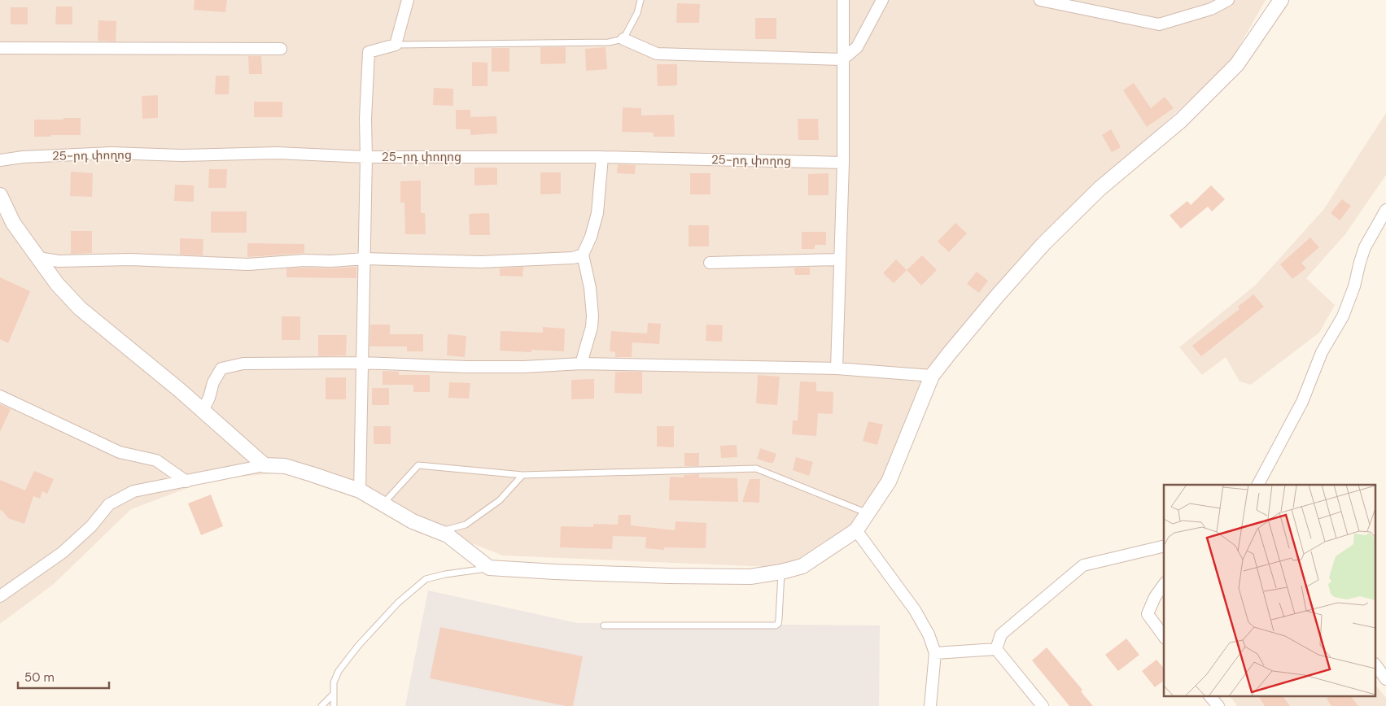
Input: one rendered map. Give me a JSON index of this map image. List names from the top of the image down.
{
  "streets": {
    "street": ["25-րդ փողոց"]
  },
  "scale_bar": "50 m"
}
